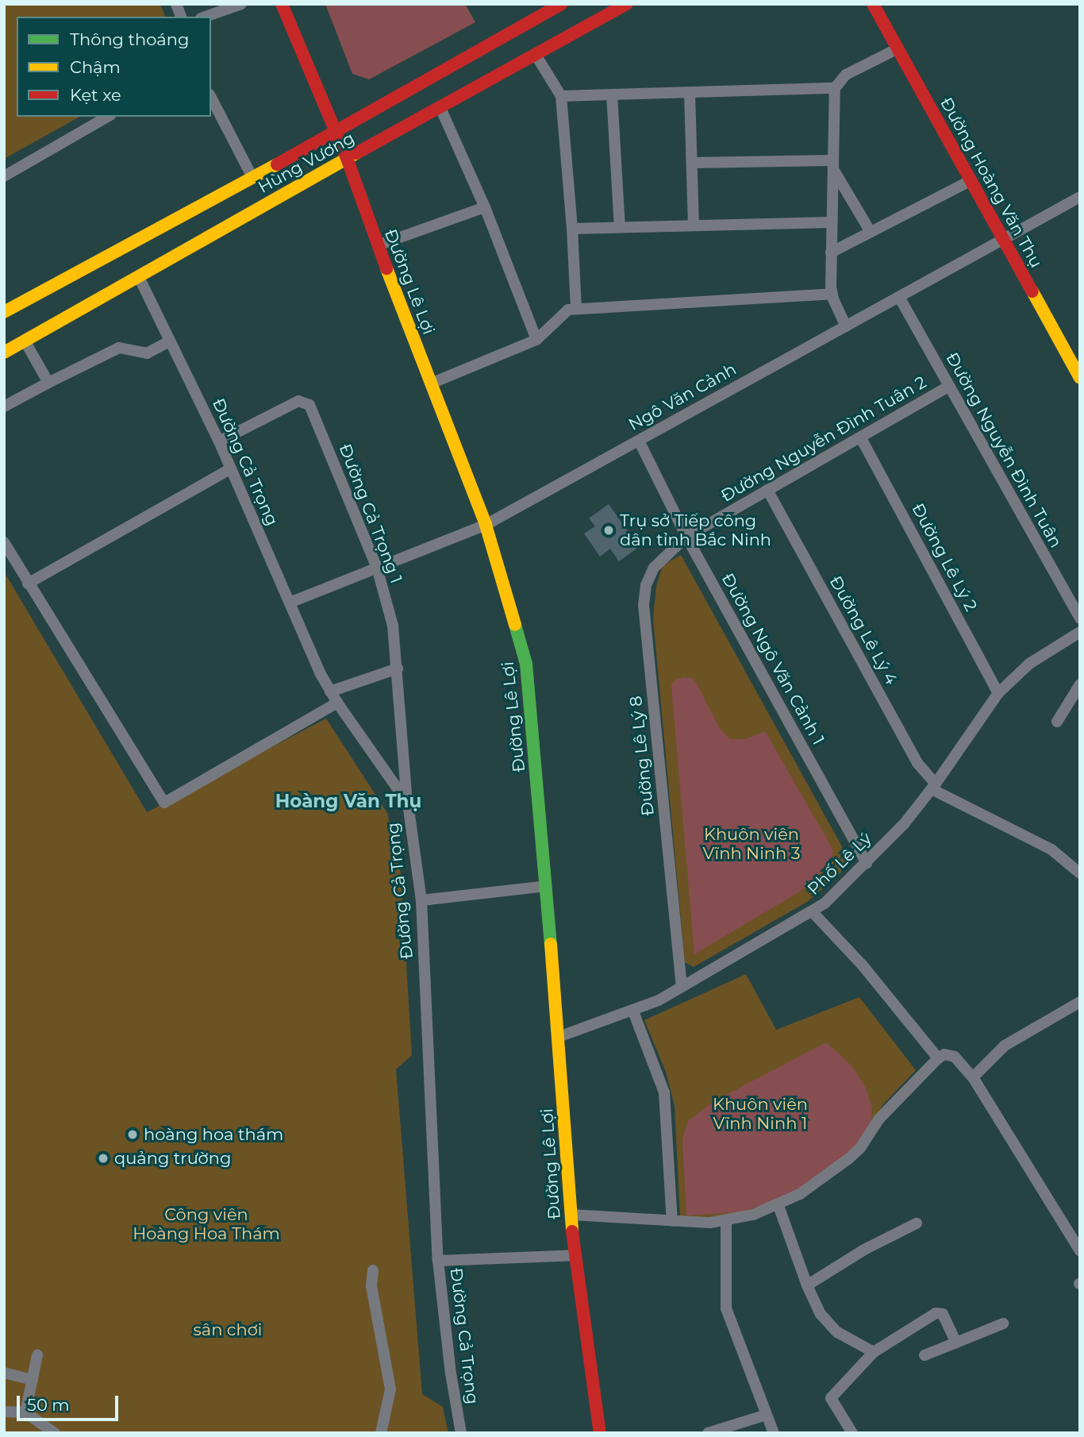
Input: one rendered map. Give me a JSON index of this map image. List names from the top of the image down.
{
  "streets": {
    "main road": ["Hùng Vương", "Đường Hoàng Văn Thụ", "Đường Lê Lợi"],
    "street": [
      "Ngô Văn Cảnh",
      "Đường Nguyễn Đình Tuân 2",
      "Đường Nguyễn Đình Tuân",
      "Đường Cả Trọng",
      "Đường Cả Trọng 1",
      "Đường Lê Lý 2",
      "Đường Lê Lý 4",
      "Đường Ngô Văn Cảnh 1",
      "Đường Lê Lý 8",
      "Phố Lê Lý"
    ]
  },
  "crossings": [
    ["Hùng Vương", "Đường Lê Lợi"],
    ["Hùng Vương", "Đường Cả Trọng"],
    ["Đường Hoàng Văn Thụ", "Ngô Văn Cảnh"],
    ["Đường Lê Lợi", "Ngô Văn Cảnh"],
    ["Đường Lê Lợi", "Phố Lê Lý"],
    ["Ngô Văn Cảnh", "Đường Nguyễn Đình Tuân"],
    ["Ngô Văn Cảnh", "Đường Cả Trọng"],
    ["Ngô Văn Cảnh", "Đường Cả Trọng 1"],
    ["Ngô Văn Cảnh", "Đường Ngô Văn Cảnh 1"],
    ["Đường Nguyễn Đình Tuân 2", "Đường Nguyễn Đình Tuân"],
    ["Đường Nguyễn Đình Tuân 2", "Đường Lê Lý 2"],
    ["Đường Nguyễn Đình Tuân 2", "Đường Lê Lý 4"],
    ["Đường Nguyễn Đình Tuân 2", "Đường Ngô Văn Cảnh 1"],
    ["Đường Nguyễn Đình Tuân 2", "Đường Lê Lý 8"],
    ["Đường Cả Trọng", "Đường Cả Trọng 1"],
    ["Đường Lê Lý 2", "Phố Lê Lý"],
    ["Đường Lê Lý 4", "Phố Lê Lý"],
    ["Đường Ngô Văn Cảnh 1", "Đường Lê Lý 8"],
    ["Đường Ngô Văn Cảnh 1", "Phố Lê Lý"],
    ["Đường Lê Lý 8", "Phố Lê Lý"]
  ],
  "districts": ["Hoàng Văn Thụ"],
  "parks": [
    "Khuôn viên Vĩnh Ninh 3",
    "Khuôn viên Vĩnh Ninh 1",
    "Công viên Hoàng Hoa Thám",
    "sân chơi"
  ],
  "places": ["Trụ sở Tiếp công dân tỉnh Bắc Ninh", "hoàng hoa thám", "quảng trường"],
  "legend": ["Thông thoáng", "Chậm", "Kẹt xe"],
  "scale_bar": "50 m"
}
